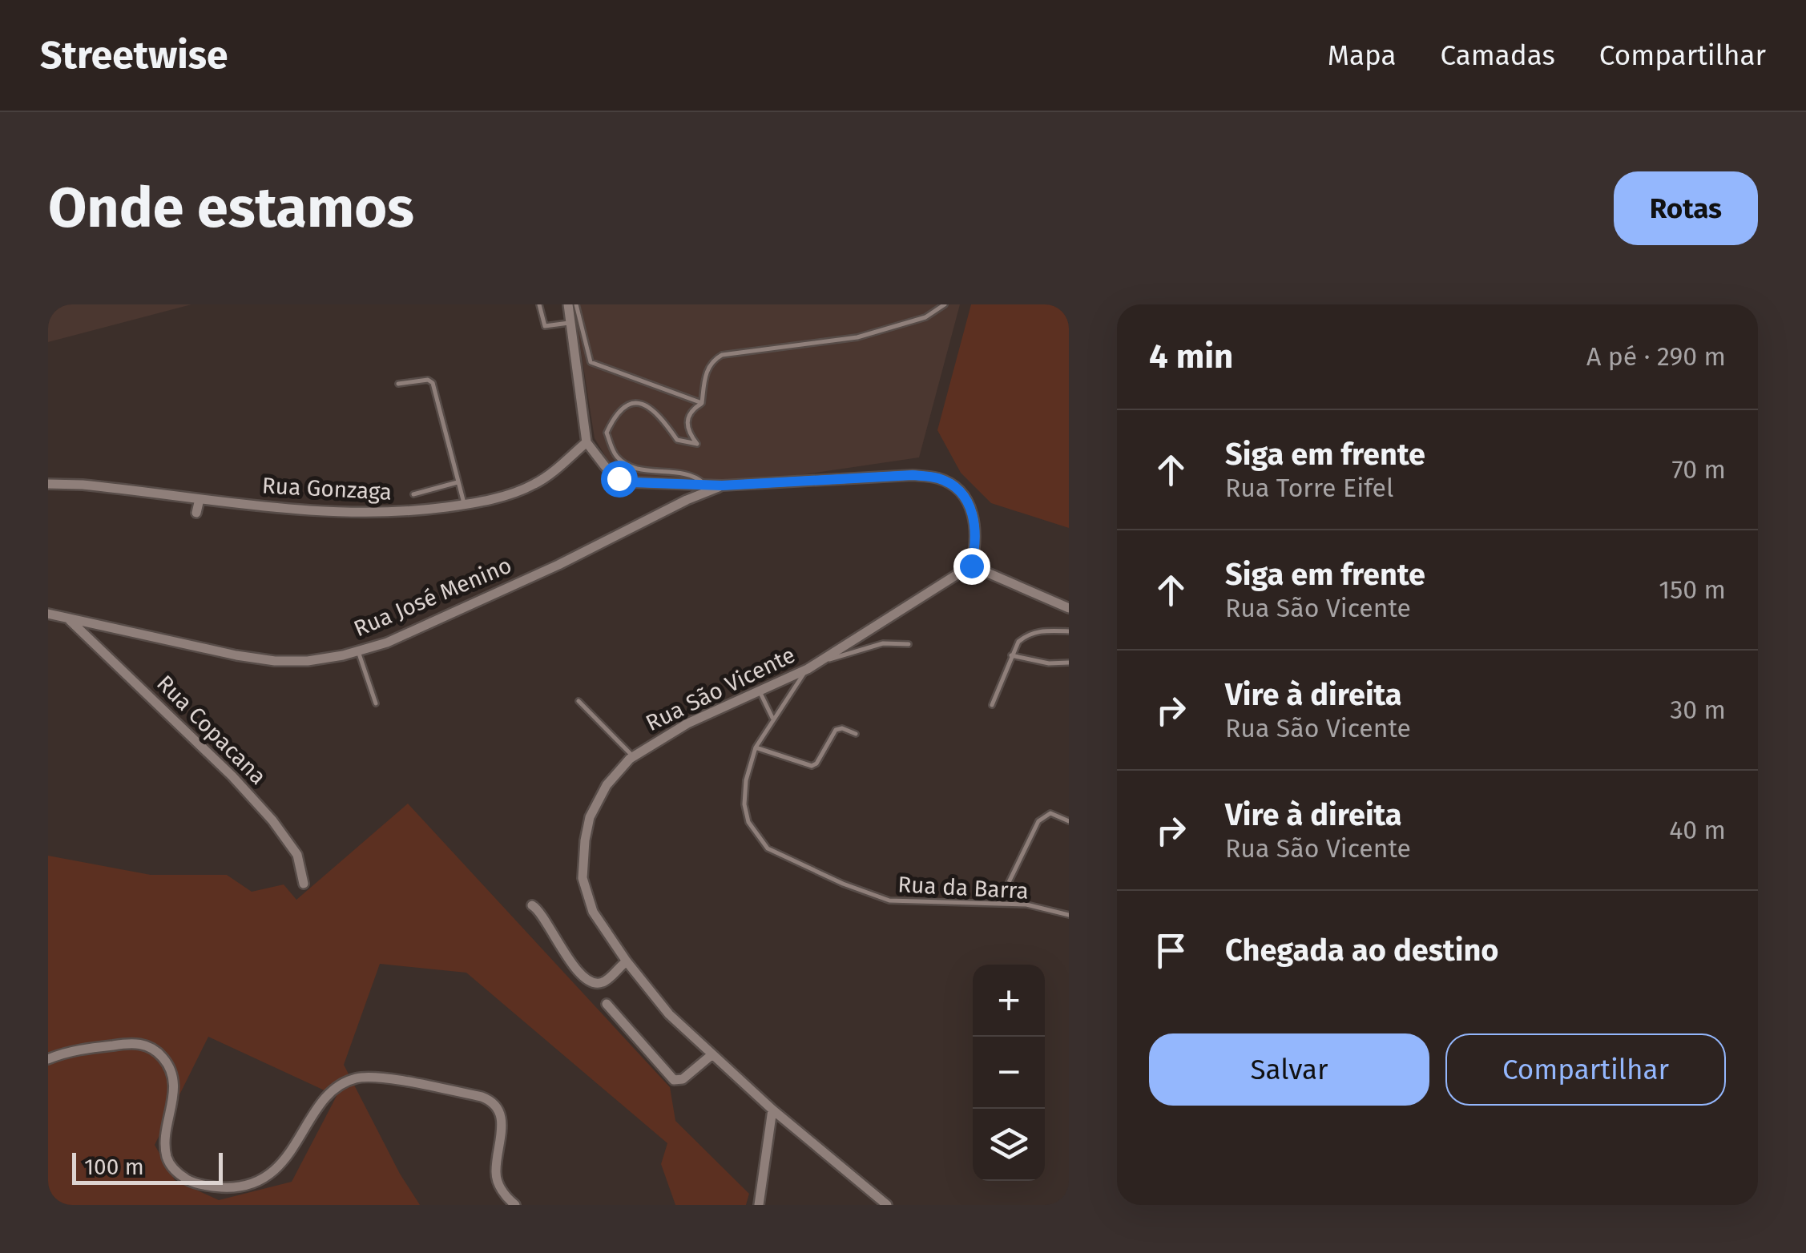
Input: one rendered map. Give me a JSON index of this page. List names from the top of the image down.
{
  "streets": {
    "street": [
      "Rua Gonzaga",
      "Rua José Menino",
      "Rua São Vicente",
      "Rua Copacana"
    ],
    "lane": ["Rua da Barra"]
  },
  "crossings": [
    ["Rua José Menino", "Rua Copacana"],
    ["Rua São Vicente", "Rua da Barra"]
  ],
  "scale_bar": "100 m",
  "page": {
    "header": "Streetwise",
    "nav": ["Mapa", "Camadas", "Compartilhar"],
    "buttons": [
      "Rotas",
      ["Salvar", "Compartilhar"]
    ],
    "title": "Onde estamos",
    "heading": ["4 min", "A pé · 290 m"],
    "list": [
      ["Siga em frente", "Rua Torre Eifel", "70 m"],
      ["Siga em frente", "Rua São Vicente", "150 m"],
      ["Vire à direita", "Rua São Vicente", "30 m"],
      ["Vire à direita", "Rua São Vicente", "40 m"],
      "Chegada ao destino"
    ],
    "map_buttons": ["+", "−"],
    "scale": "100 m"
  }
}
